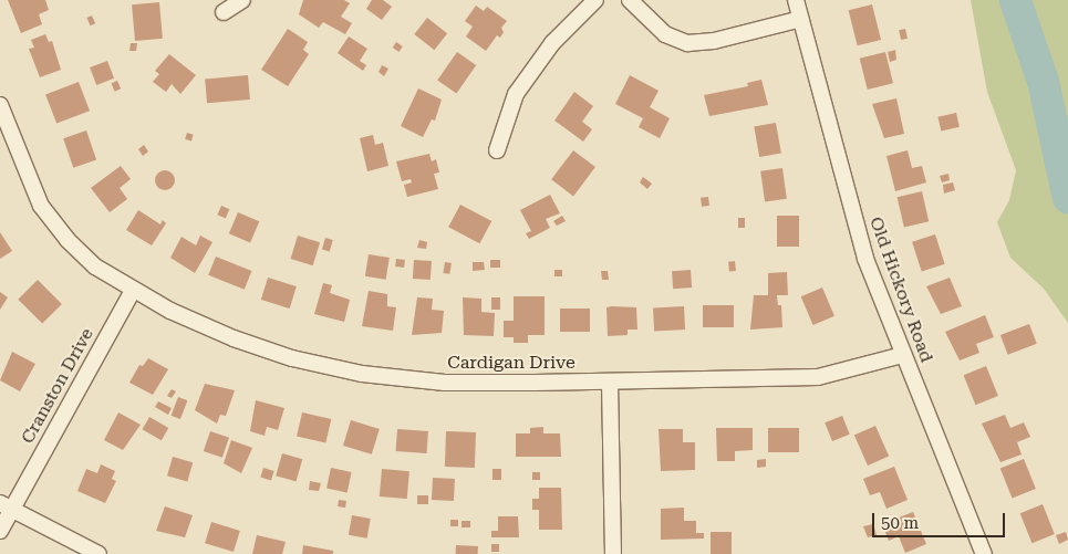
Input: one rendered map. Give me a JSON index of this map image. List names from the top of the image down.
{
  "streets": {
    "street": ["Old Hickory Road", "Cardigan Drive", "Cranston Drive"]
  },
  "crossings": [
    ["Old Hickory Road", "Cardigan Drive"],
    ["Cardigan Drive", "Cranston Drive"]
  ],
  "scale_bar": "50 m"
}
